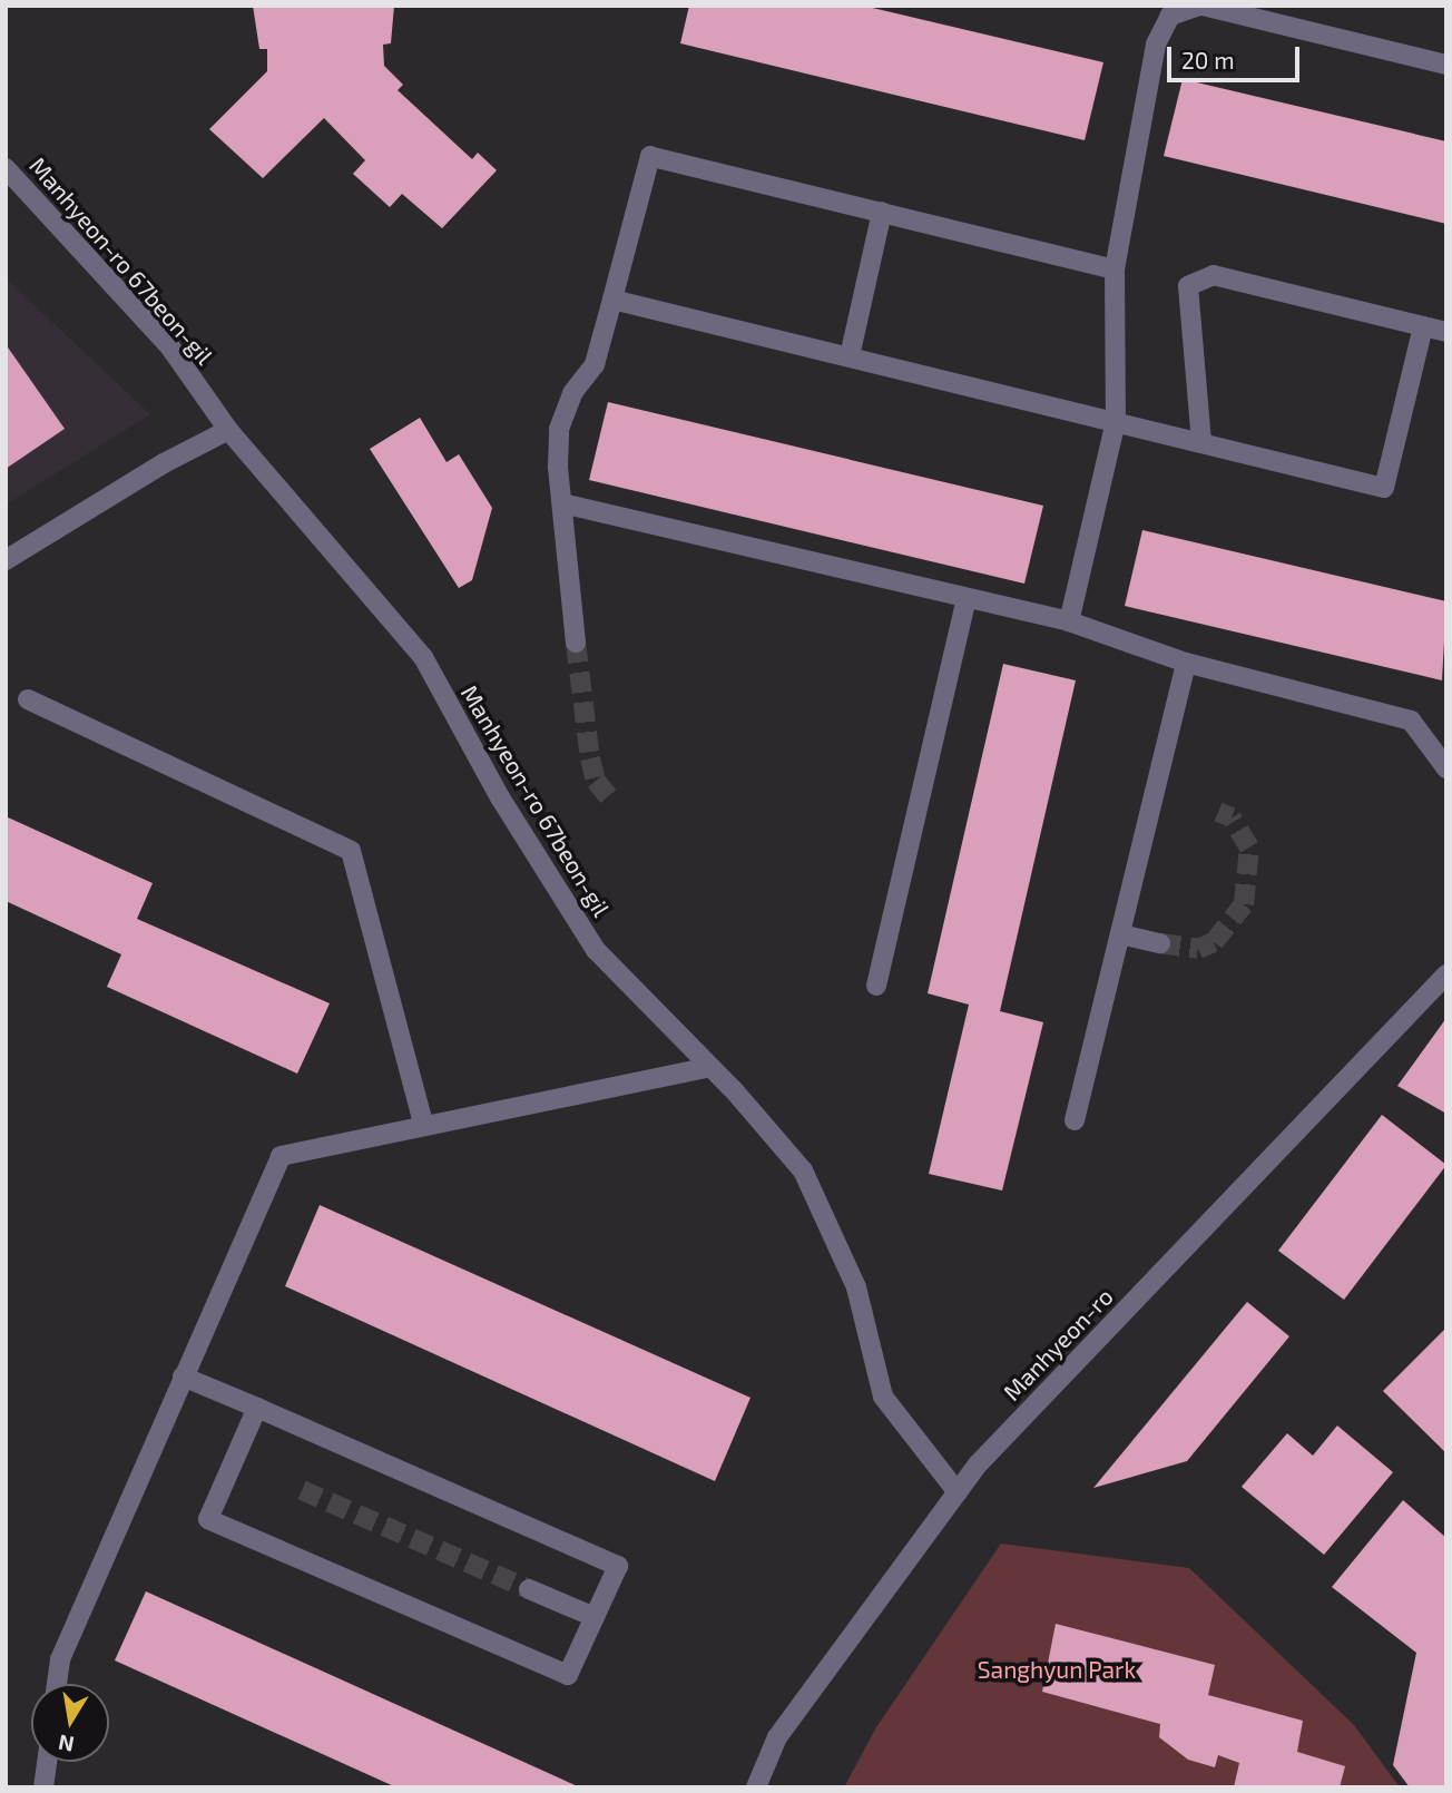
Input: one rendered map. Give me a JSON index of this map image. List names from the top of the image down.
{
  "streets": {
    "street": ["Manhyeon-ro 67beon-gil", "Manhyeon-ro"]
  },
  "crossings": [
    ["Manhyeon-ro 67beon-gil", "Manhyeon-ro"]
  ],
  "parks": ["Sanghyun Park"],
  "scale_bar": "20 m",
  "north": "bottom"
}
